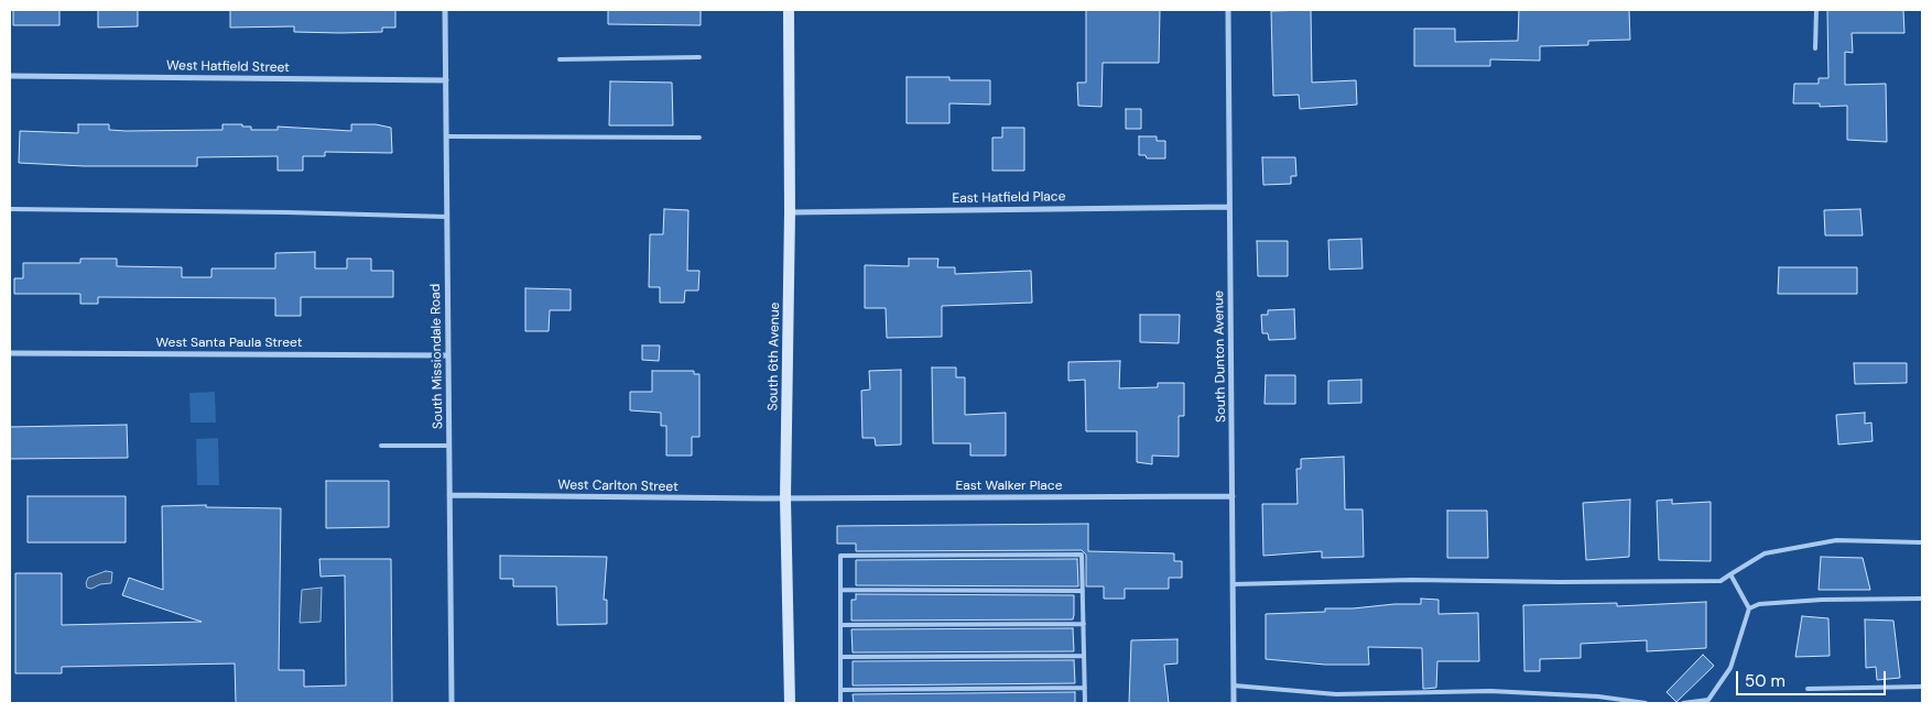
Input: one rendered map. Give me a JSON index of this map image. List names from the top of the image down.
{
  "streets": {
    "street": [
      "West Hatfield Street",
      "East Hatfield Place",
      "West Santa Paula Street",
      "South Missiondale Road",
      "South 6th Avenue",
      "South Dunton Avenue",
      "West Carlton Street",
      "East Walker Place"
    ]
  },
  "crossings": [
    ["West Hatfield Street", "South Missiondale Road"],
    ["East Hatfield Place", "South 6th Avenue"],
    ["East Hatfield Place", "South Dunton Avenue"],
    ["West Santa Paula Street", "South Missiondale Road"],
    ["South Missiondale Road", "West Carlton Street"],
    ["South 6th Avenue", "West Carlton Street"],
    ["South 6th Avenue", "East Walker Place"],
    ["South Dunton Avenue", "East Walker Place"],
    ["West Carlton Street", "East Walker Place"]
  ],
  "scale_bar": "50 m"
}
